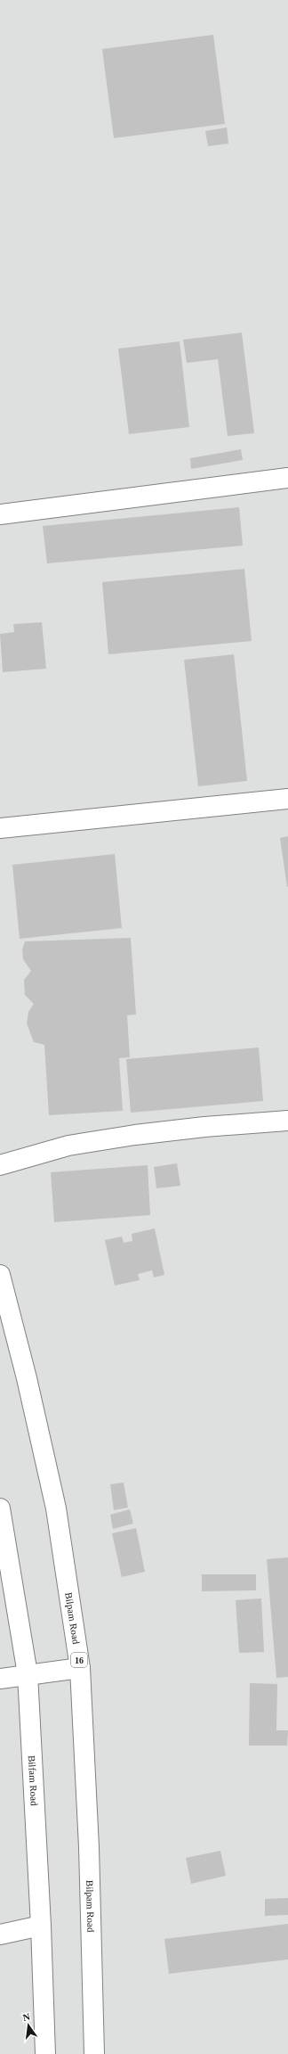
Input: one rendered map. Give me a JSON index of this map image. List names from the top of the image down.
{
  "streets": {
    "main road": ["Bilpam Road", "16", "Bilfam Road"]
  },
  "north": "top"
}
